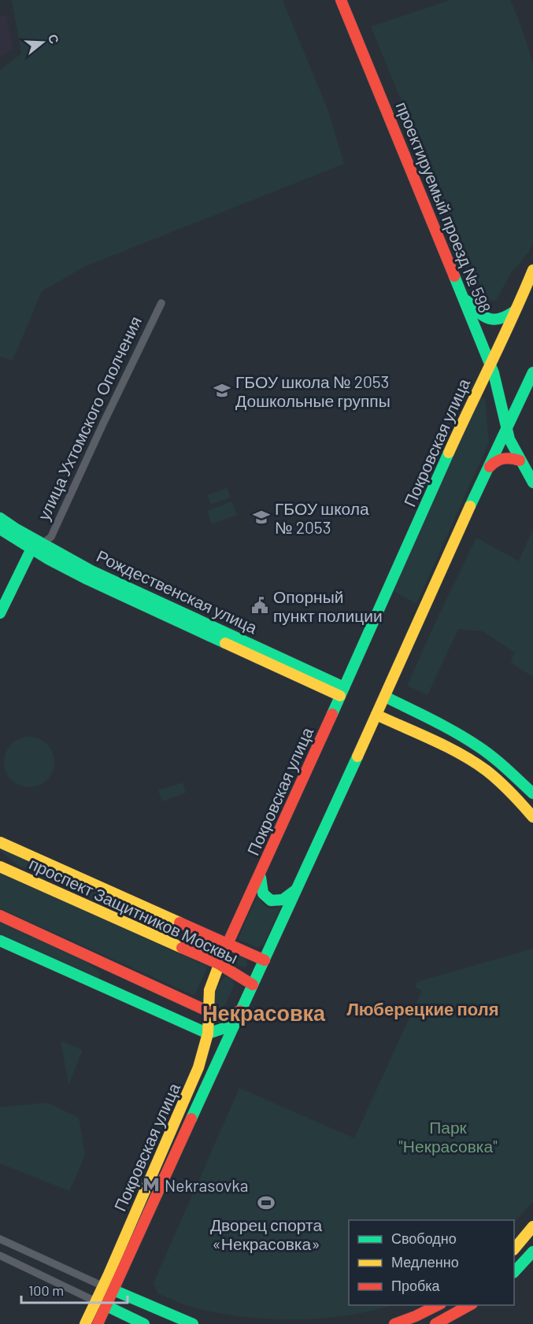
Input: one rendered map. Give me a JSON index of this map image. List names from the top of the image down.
{
  "streets": {
    "street": [
      "проектируемый проезд № 598",
      "улица Ухтомского Ополчения",
      "Покровская улица",
      "Рождественская улица",
      "проспект Защитников Москвы"
    ]
  },
  "crossings": [
    ["проектируемый проезд № 598", "Покровская улица"],
    ["улица Ухтомского Ополчения", "Рождественская улица"],
    ["Покровская улица", "Рождественская улица"],
    ["Покровская улица", "проспект Защитников Москвы"]
  ],
  "districts": ["Люберецкие поля", "Некрасовка"],
  "parks": ["Парк \"Некрасовка\""],
  "places": {
    "school or university": ["ГБОУ школа № 2053 Дошкольные группы", "ГБОУ школа № 2053"],
    "public building": ["Опорный пункт полиции"],
    "metro station": ["Nekrasovka"],
    "sports": ["Дворец спорта «Некрасовка»"]
  },
  "legend": ["Свободно", "Медленно", "Пробка"],
  "scale_bar": "100 m",
  "north": "right"
}
